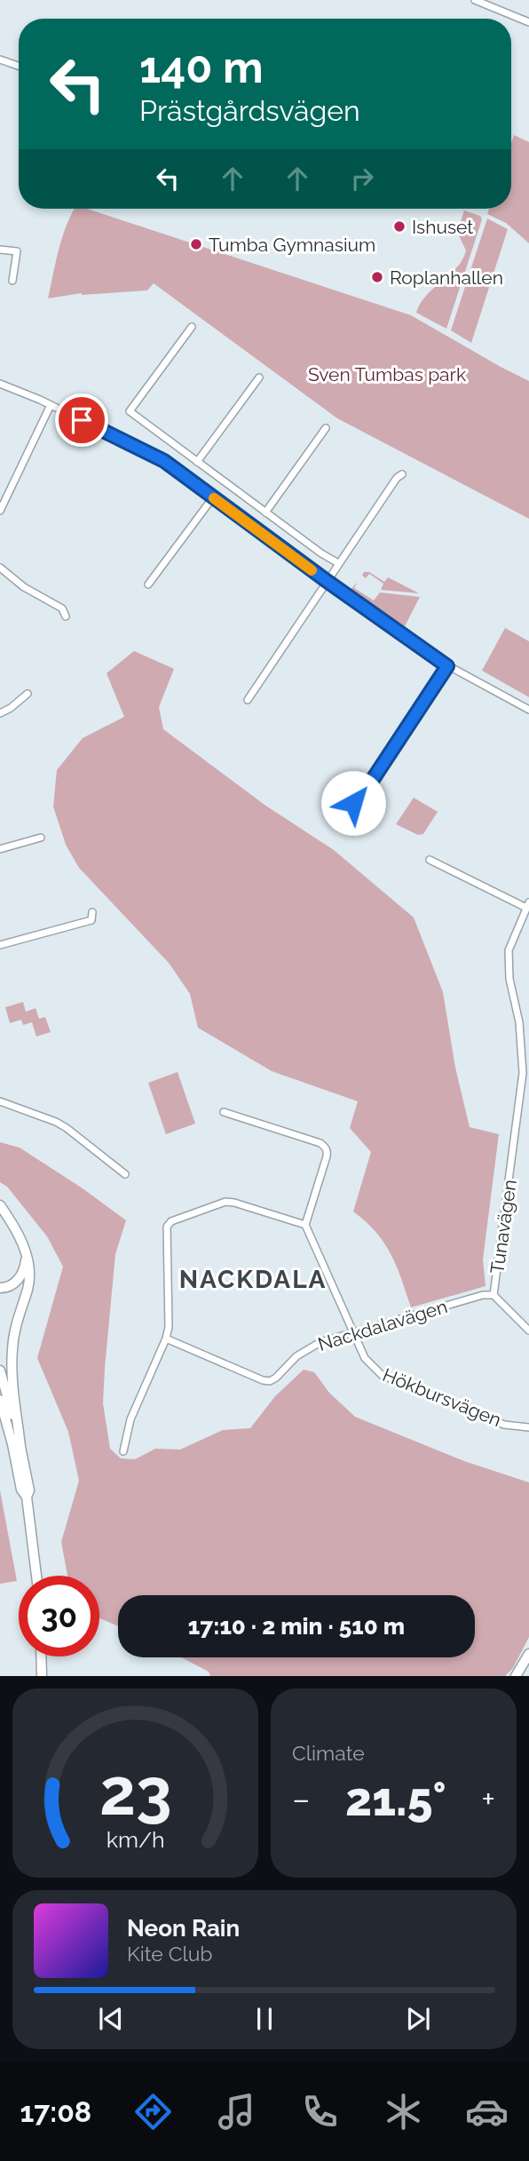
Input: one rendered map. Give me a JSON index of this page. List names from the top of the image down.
{
  "streets": {
    "street": ["Tunavägen", "Nackdalavägen", "Hökbursvägen"]
  },
  "crossings": [
    ["Tunavägen", "Nackdalavägen"],
    ["Nackdalavägen", "Hökbursvägen"]
  ],
  "districts": ["NACKDALA"],
  "parks": ["Sven Tumbas park"],
  "places": ["Ishuset", "Tumba Gymnasium", "Roplanhallen"],
  "page": {
    "turn": ["140 m", "Prästgårdsvägen"],
    "limit": "30",
    "trip": "17:10 · 2 min · 510 m",
    "tile": "Climate",
    "heat": ["−", "21.5°", "+"],
    "song": ["Neon Rain", "Kite Club"],
    "tabs": "17:08",
    "gauge": ["23", "km/h"]
  }
}
